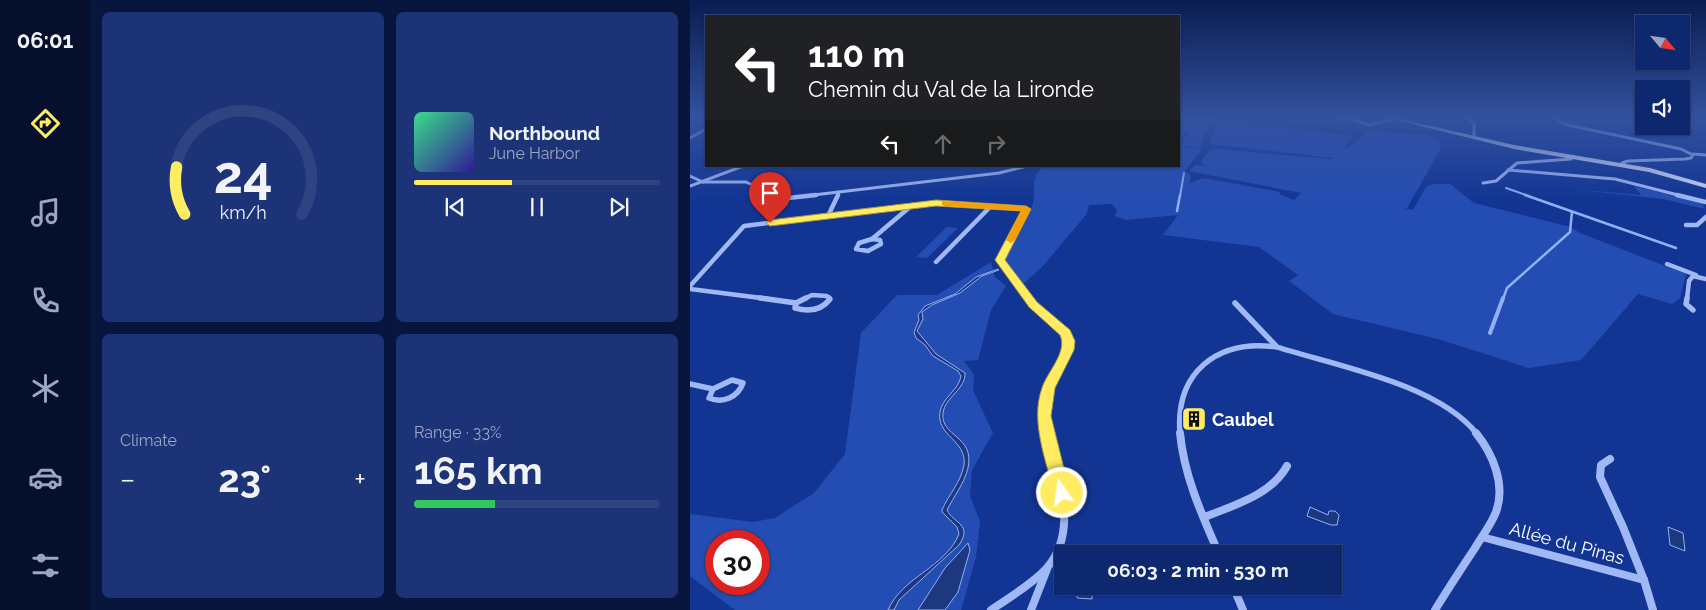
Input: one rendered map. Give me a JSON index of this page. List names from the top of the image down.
{
  "streets": {
    "street": ["Allée du Pinas"]
  },
  "places": {
    "building": ["Caubel"]
  },
  "north": "bottom right",
  "page": {
    "tabs": "06:01",
    "turn": ["110 m", "Chemin du Val de la Lironde"],
    "song": ["Northbound", "June Harbor"],
    "tile": [
      "Climate",
      ["Range · 33%", "165 km"]
    ],
    "heat": ["−", "23°", "+"],
    "limit": "30",
    "trip": "06:03 · 2 min · 530 m",
    "gauge": ["24", "km/h"]
  }
}
